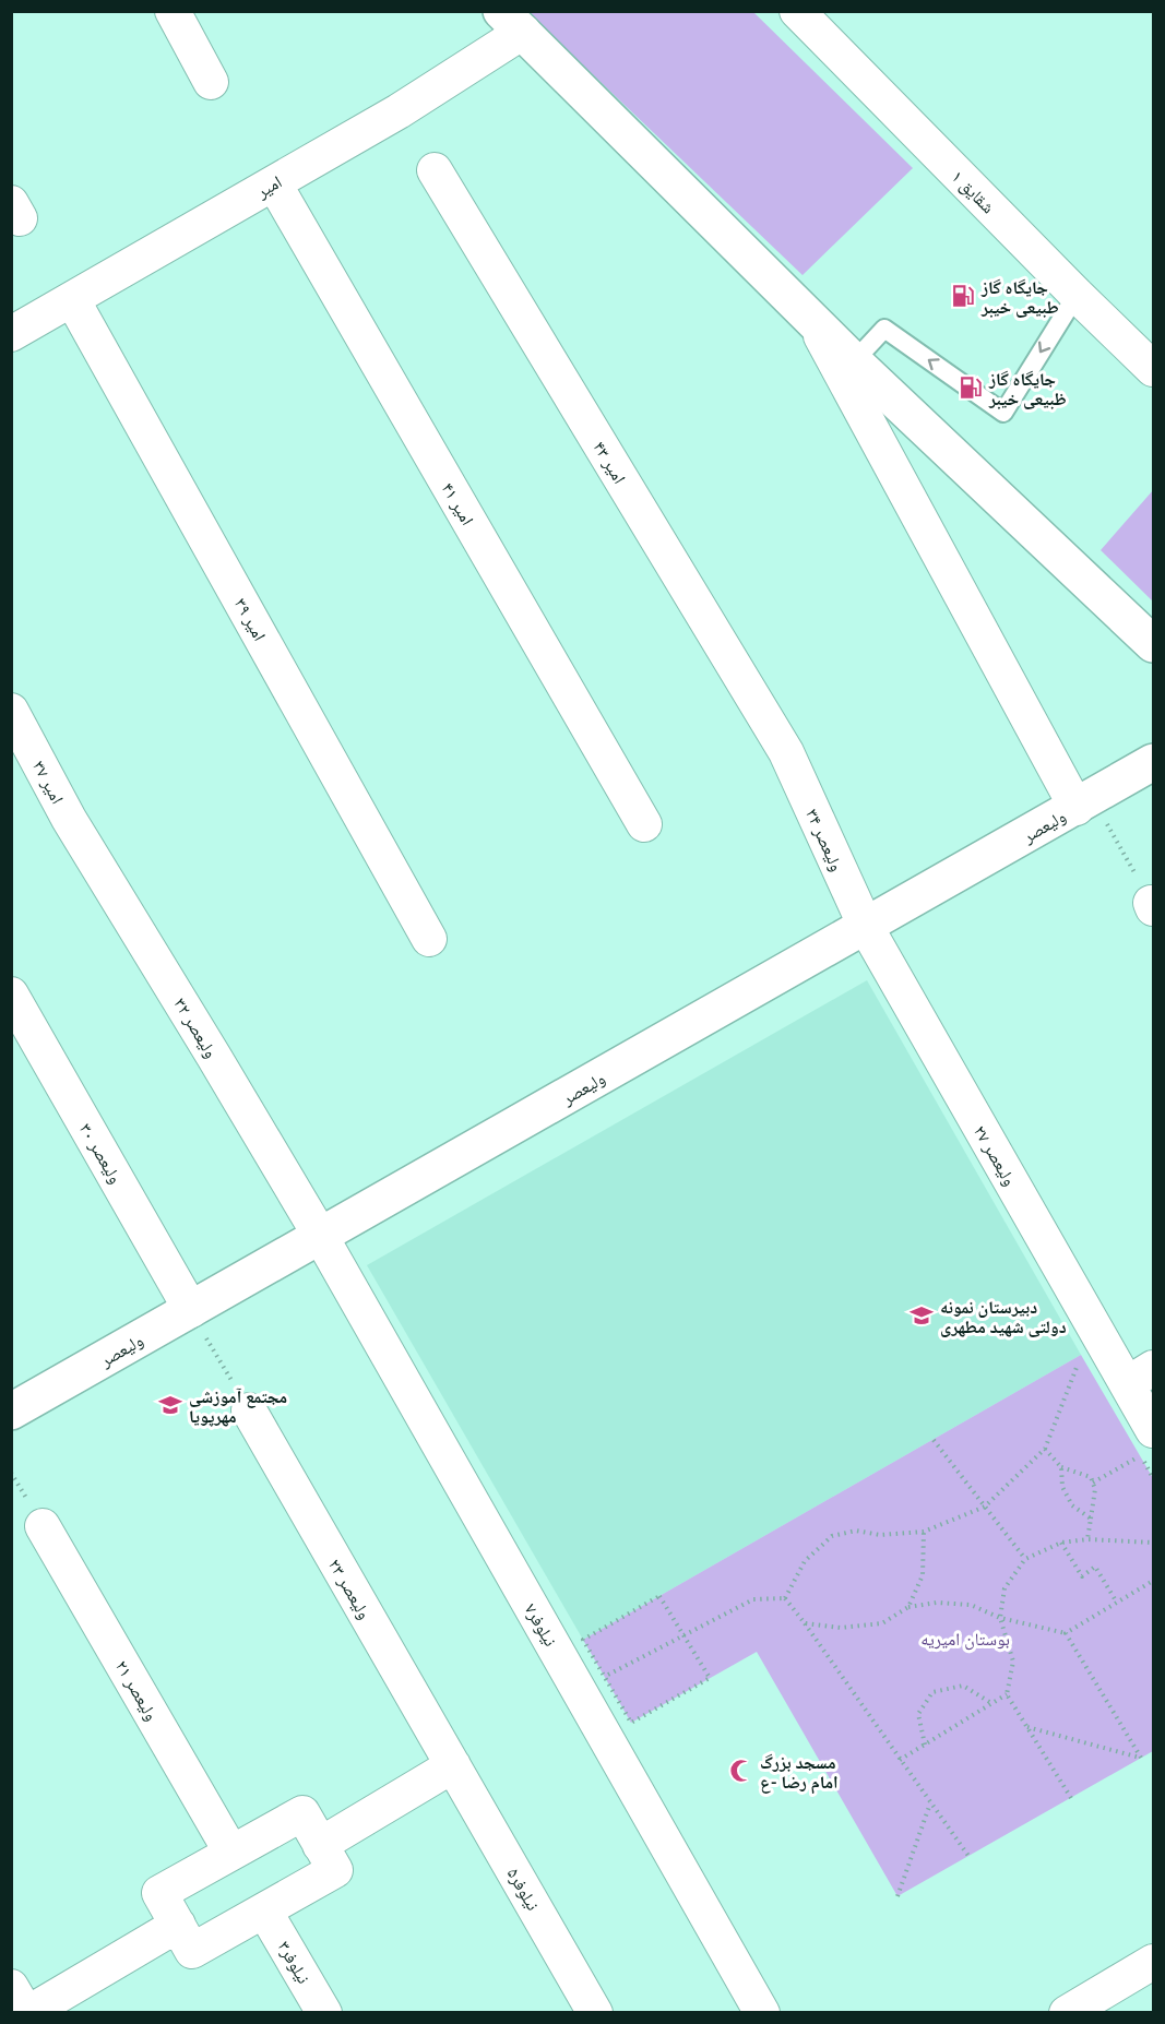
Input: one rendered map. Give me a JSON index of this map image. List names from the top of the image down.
{
  "streets": {
    "street": [
      "امیر",
      "شقایق ۱",
      "امیر ۴۳",
      "امیر ۴۱",
      "امیر ۳۹",
      "امیر ۳۷",
      "ولیعصر",
      "ولیعصر ۳۴",
      "ولیعصر ۳۲",
      "ولیعصر ۳۰",
      "ولیعصر ۲۷",
      "ولیعصر ۲۳",
      "نیلوفر۷",
      "ولیعصر ۲۱",
      "نیلوفر۵",
      "نیلوفر۳"
    ]
  },
  "crossings": [
    ["امیر", "امیر ۴۱"],
    ["امیر", "امیر ۳۹"],
    ["امیر ۴۳", "ولیعصر ۳۴"],
    ["امیر ۳۷", "ولیعصر ۳۲"],
    ["ولیعصر", "ولیعصر ۳۴"],
    ["ولیعصر", "ولیعصر ۳۲"],
    ["ولیعصر", "ولیعصر ۳۰"],
    ["ولیعصر", "ولیعصر ۲۷"],
    ["ولیعصر", "نیلوفر۷"],
    ["ولیعصر ۳۴", "ولیعصر ۲۷"],
    ["ولیعصر ۳۲", "نیلوفر۷"],
    ["ولیعصر ۲۳", "نیلوفر۵"]
  ],
  "parks": ["بوستان امیریه"],
  "places": {
    "fuel station": ["جایگاه گاز طبیعی خیبر", "جایگاه گاز ظبیعی خیبر"],
    "school or university": ["دبیرستان نمونه دولتی شهید مطهری", "مجتمع آموزشی مهرپویا"],
    "mosque": ["مسجد بزرگ امام رضا -ع"]
  }
}
